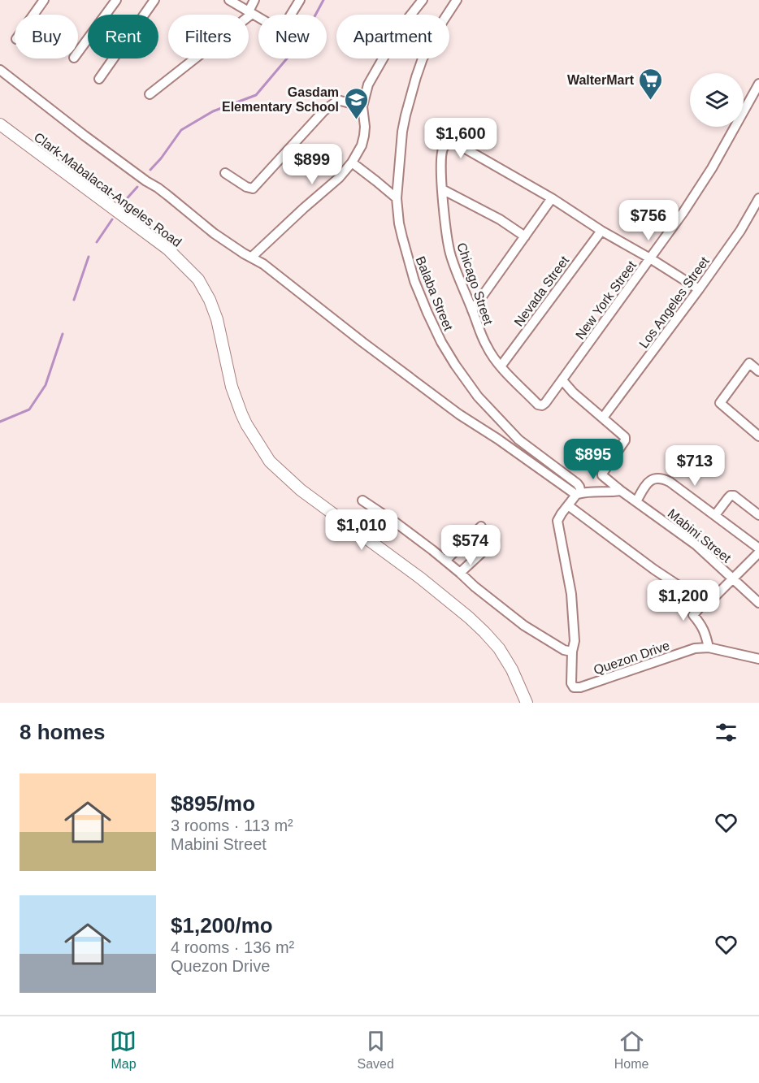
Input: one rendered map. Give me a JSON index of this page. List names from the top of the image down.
{
  "streets": {
    "main road": ["Clark-Mabalacat-Angeles Road"],
    "street": [
      "Chicago Street",
      "Nevada Street",
      "Balaba Street",
      "New York Street",
      "Los Angeles Street",
      "Mabini Street",
      "Quezon Drive"
    ]
  },
  "crossings": [
    ["Chicago Street", "Nevada Street"],
    ["Chicago Street", "New York Street"],
    ["Chicago Street", "Los Angeles Street"],
    ["Los Angeles Street", "Mabini Street"]
  ],
  "places": {
    "supermarket": ["WalterMart"],
    "school or university": ["Gasdam Elementary School"]
  },
  "page": {
    "chip": [
      "Buy",
      "Rent",
      "Filters",
      "New",
      "Apartment"
    ],
    "price": [
      "$1,600",
      "$899",
      "$756",
      "$895",
      "$713",
      "$1,010",
      "$574",
      "$1,200"
    ],
    "heading": "8 homes",
    "list": [
      {
        "name": "$895/mo",
        "note": "3 rooms · 113 m² · Mabini Street"
      },
      {
        "name": "$1,200/mo",
        "note": "4 rooms · 136 m² · Quezon Drive"
      }
    ],
    "tabs": ["Map", "Saved", "Home"]
  }
}
